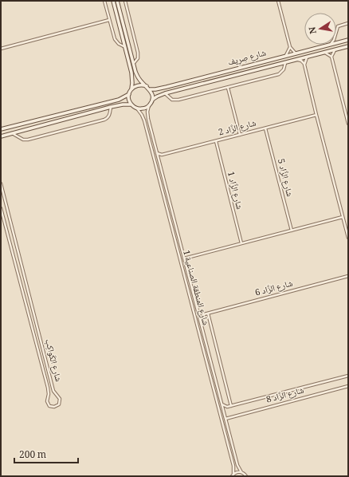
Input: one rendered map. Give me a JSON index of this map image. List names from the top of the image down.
{
  "streets": {
    "main road": ["شارع صِرِيف"],
    "street": [
      "شارع الزَّاد 2",
      "شارع الزَّاد 5",
      "شارع الزَّاد 1",
      "شارع المنطقة الصناعية 1",
      "شارع الزَّاد 6",
      "شارع الكَواكِب",
      "شارع الزَّاد 8"
    ]
  },
  "crossings": [
    ["شارع صِرِيف", "شارع المنطقة الصناعية 1"],
    ["شارع الزَّاد 2", "شارع الزَّاد 5"],
    ["شارع الزَّاد 2", "شارع الزَّاد 1"],
    ["شارع المنطقة الصناعية 1", "شارع الزَّاد 8"]
  ],
  "scale_bar": "200 m",
  "north": "left"
}
